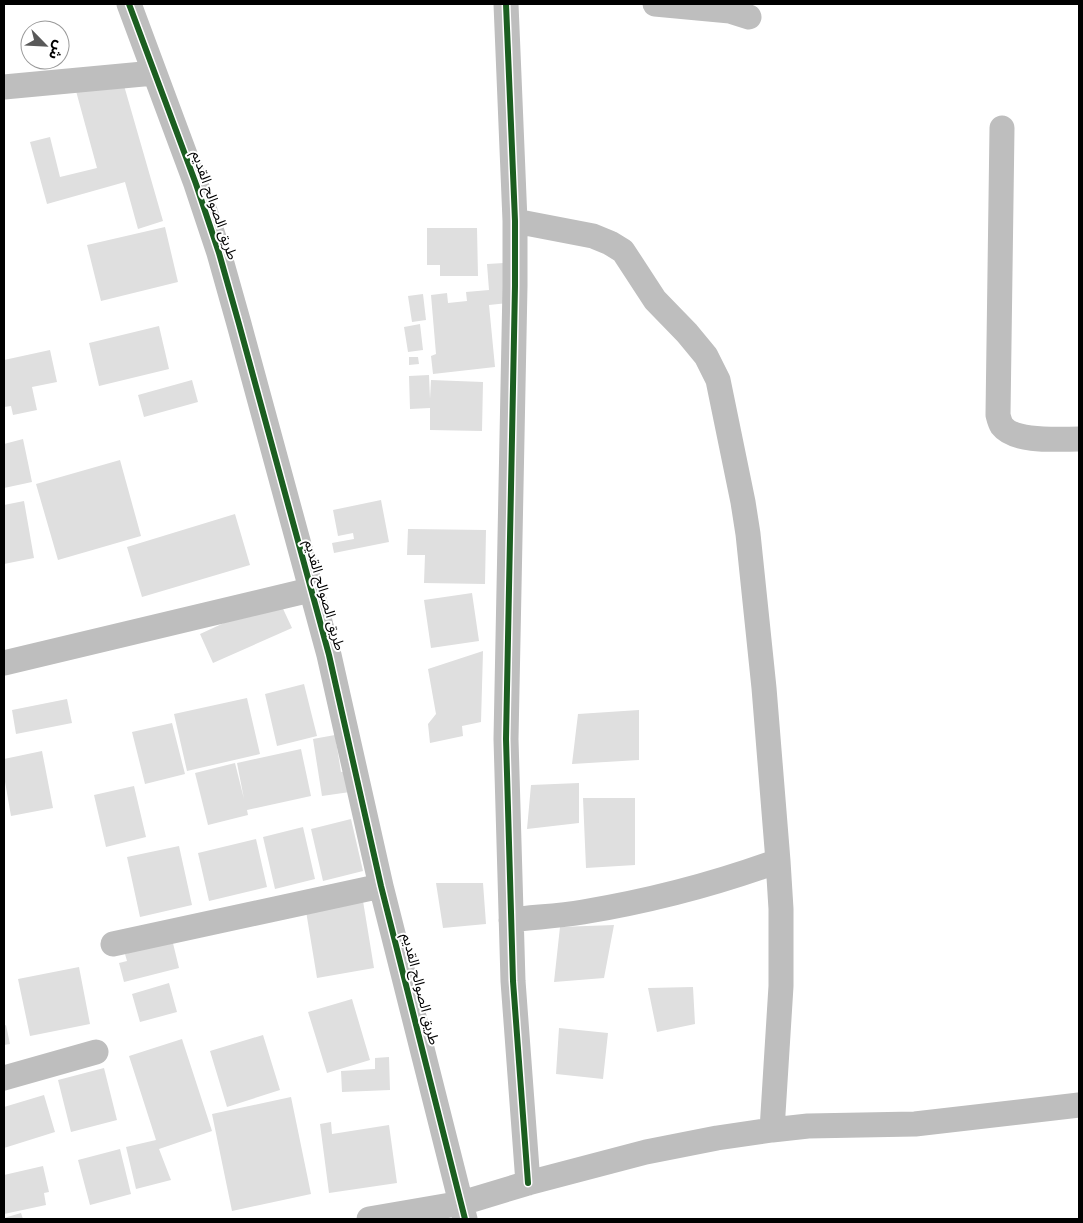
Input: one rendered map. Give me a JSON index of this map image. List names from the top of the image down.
{
  "streets": {
    "street": ["طريق الصوالح القديم"]
  },
  "north": "bottom right"
}
